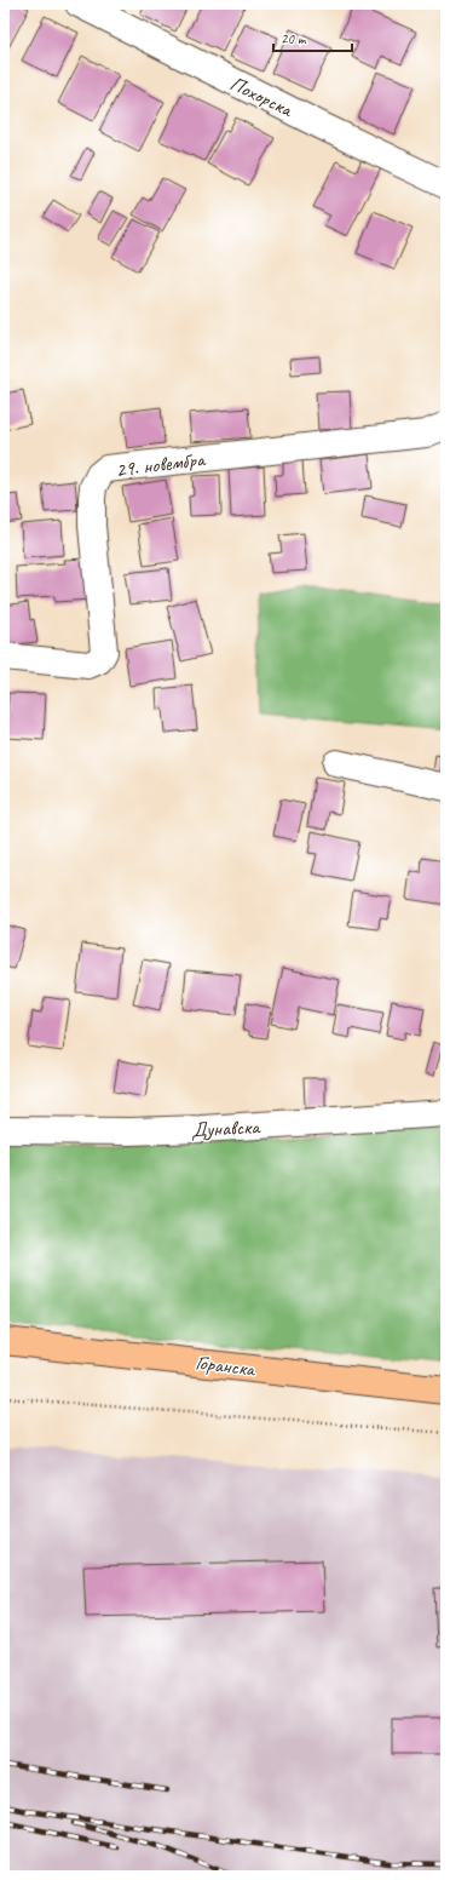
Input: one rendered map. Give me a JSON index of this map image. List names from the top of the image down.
{
  "streets": {
    "main road": ["Горанска"],
    "street": ["Похорска", "29. новембра", "Дунавска"]
  },
  "scale_bar": "20 m"
}
